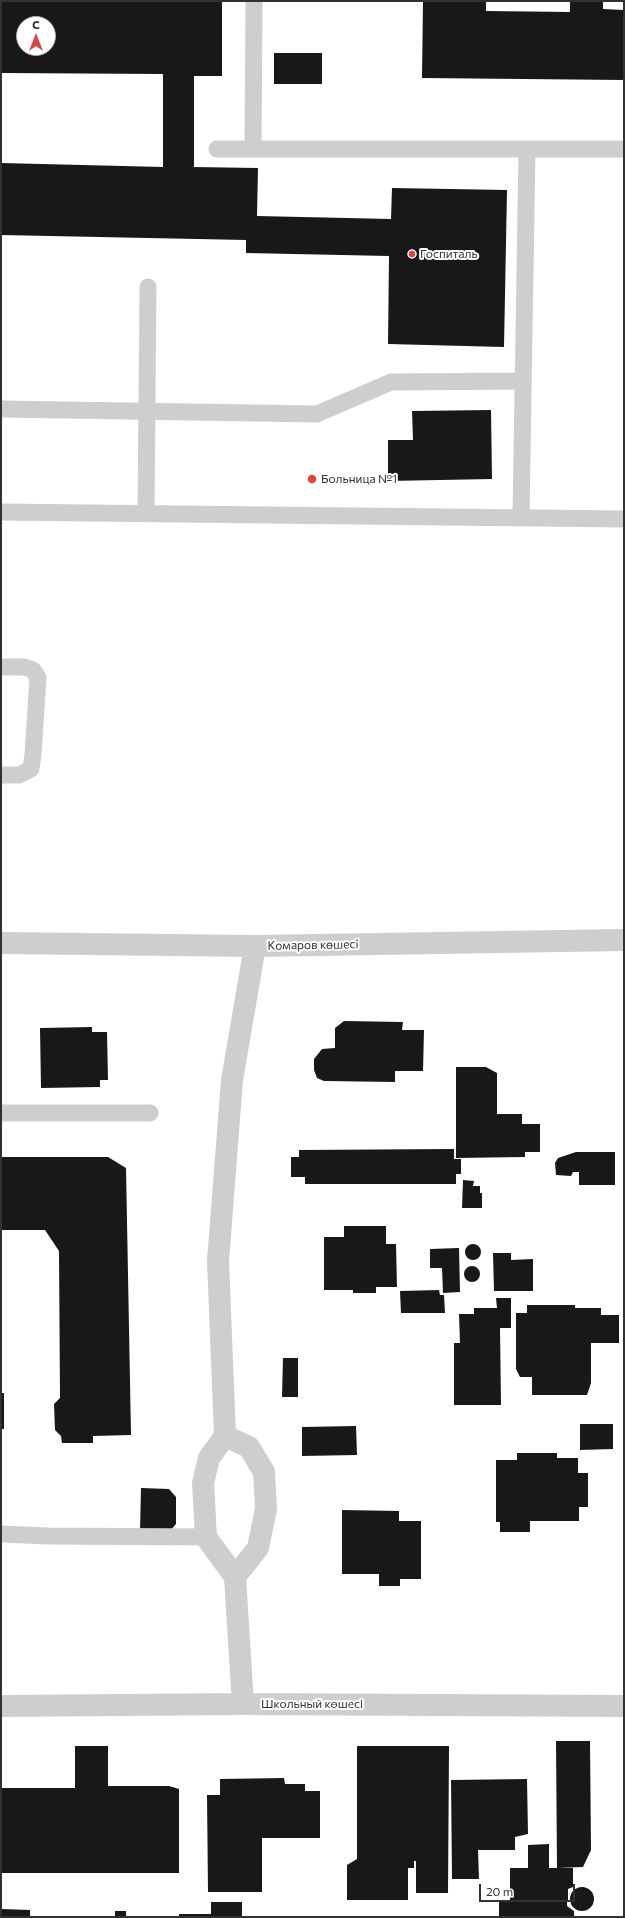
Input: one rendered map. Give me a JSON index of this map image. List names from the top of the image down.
{
  "streets": {
    "street": ["Комаров көшесі", "Школьный көшесі"]
  },
  "places": ["Госпиталь", "Больница №1"],
  "scale_bar": "20 m",
  "north": "top"
}
